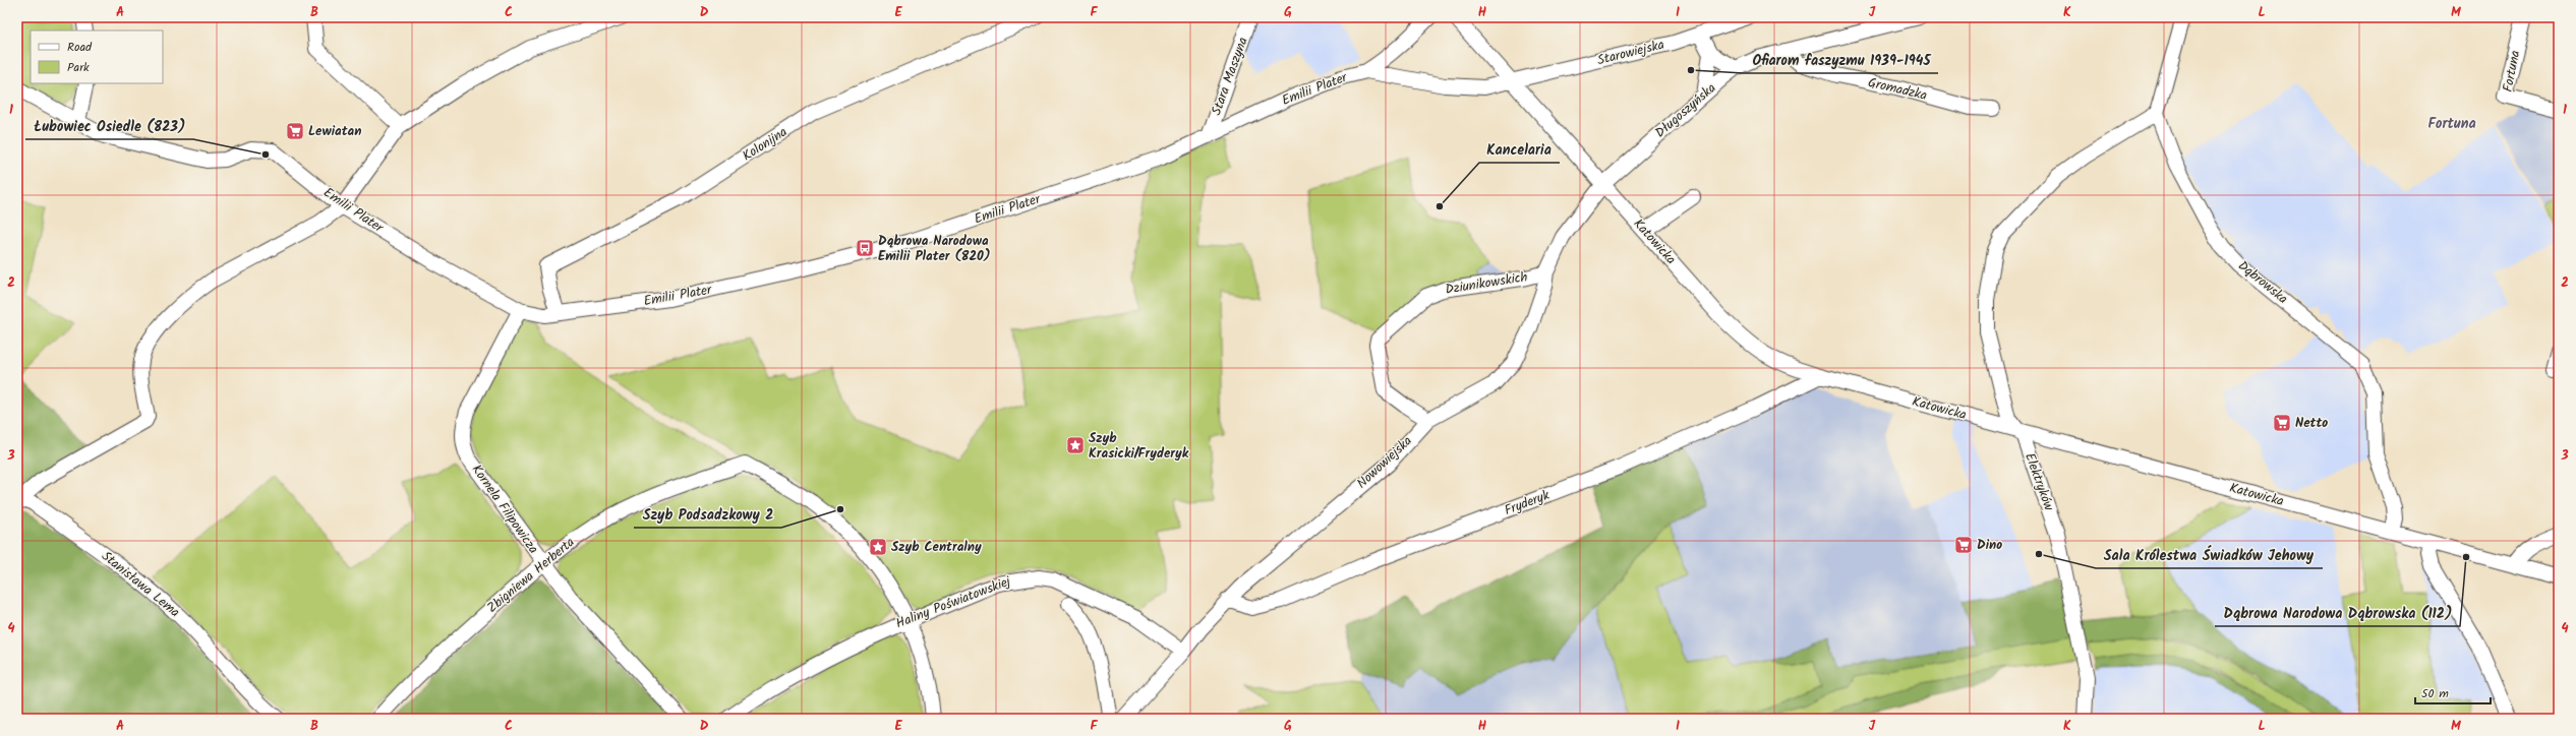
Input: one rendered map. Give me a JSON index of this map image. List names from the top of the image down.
{
  "streets": {
    "street": [
      "Starowiejska",
      "Fortuna",
      "Stara Maszyna",
      "Emilii Plater",
      "Gromadzka",
      "Długoszyńska",
      "Kolonijna",
      "Katowicka",
      "Dąbrowska",
      "Dziunikowskich",
      "Nowowiejska",
      "Elektryków",
      "Fryderyk",
      "Kornela Filipowicza",
      "Zbigniewa Herberta",
      "Stanisława Lema",
      "Haliny Poświatowskiej"
    ]
  },
  "crossings": [
    ["Starowiejska", "Emilii Plater"],
    ["Starowiejska", "Katowicka"],
    ["Stara Maszyna", "Emilii Plater"],
    ["Emilii Plater", "Kolonijna"],
    ["Emilii Plater", "Katowicka"],
    ["Emilii Plater", "Kornela Filipowicza"],
    ["Gromadzka", "Długoszyńska"],
    ["Długoszyńska", "Katowicka"],
    ["Długoszyńska", "Nowowiejska"],
    ["Katowicka", "Dąbrowska"],
    ["Katowicka", "Nowowiejska"],
    ["Katowicka", "Elektryków"],
    ["Katowicka", "Fryderyk"],
    ["Dąbrowska", "Elektryków"],
    ["Dziunikowskich", "Nowowiejska"],
    ["Nowowiejska", "Fryderyk"],
    ["Nowowiejska", "Haliny Poświatowskiej"],
    ["Kornela Filipowicza", "Zbigniewa Herberta"],
    ["Zbigniewa Herberta", "Haliny Poświatowskiej"]
  ],
  "districts": ["Fortuna"],
  "places": {
    "other": [
      "Ofiarom faszyzmu 1939-1945",
      "Łubowiec Osiedle (823)",
      "Kancelaria",
      "Szyb Podsadzkowy 2",
      "Sala Królestwa Świadków Jehowy",
      "Dąbrowa Narodowa Dąbrowska (112)"
    ],
    "supermarket": ["Lewiatan", "Netto", "Dino"],
    "bus stop": ["Dąbrowa Narodowa Emilii Plater (820)"],
    "place": ["Szyb Krasicki/Fryderyk", "Szyb Centralny"]
  },
  "legend": ["Road", "Park"],
  "scale_bar": "50 m",
  "grid": {
    "columns": [
      "A",
      "B",
      "C",
      "D",
      "E",
      "F",
      "G",
      "H",
      "I",
      "J",
      "K",
      "L",
      "M"
    ],
    "rows": [
      "1",
      "2",
      "3",
      "4"
    ]
  }
}
